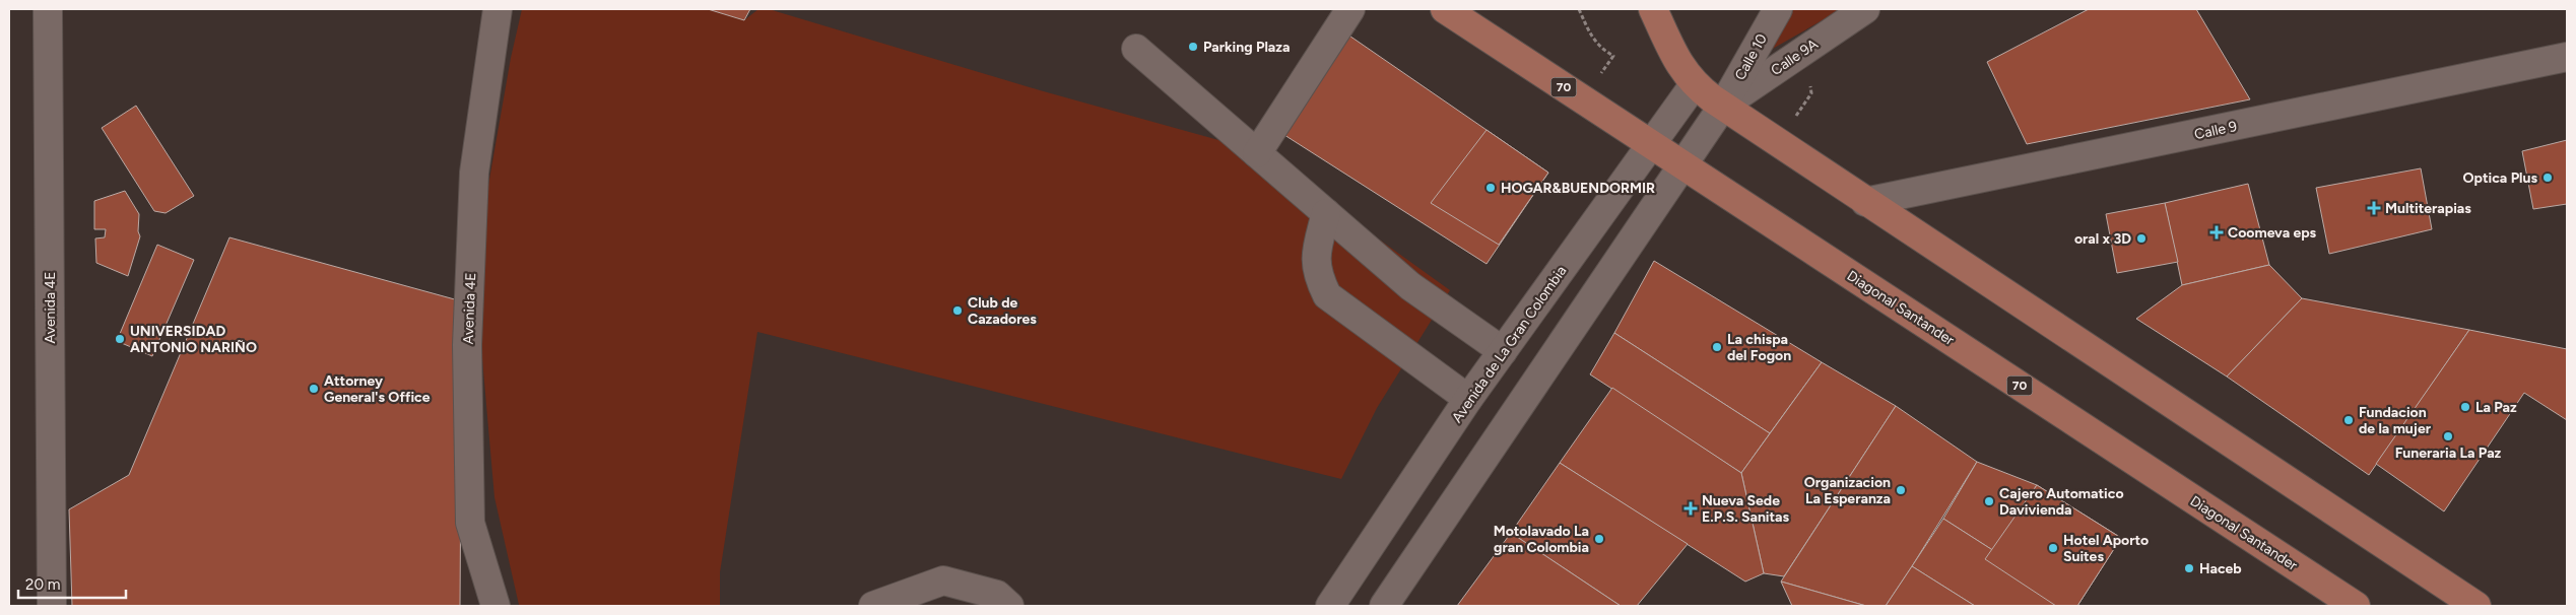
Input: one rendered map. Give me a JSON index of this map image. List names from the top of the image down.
{
  "streets": {
    "main road": ["70", "Diagonal Santander"],
    "street": [
      "Calle 10",
      "Calle 9A",
      "Calle 9",
      "Avenida 4E",
      "Avenida de La Gran Colombia"
    ]
  },
  "crossings": [
    ["Calle 10", "Calle 9A"],
    ["Diagonal Santander", "Avenida de La Gran Colombia"]
  ],
  "places": {
    "other": [
      "Parking Plaza",
      "Optica Plus",
      "HOGAR&BUENDORMIR",
      "oral x 3D",
      "Club de Cazadores",
      "UNIVERSIDAD ANTONIO NARIÑO",
      "La chispa del Fogon",
      "Attorney General's Office",
      "La Paz",
      "Fundacion de la mujer",
      "Funeraria La Paz",
      "Organizacion La Esperanza",
      "Cajero Automatico Davivienda",
      "Motolavado La gran Colombia",
      "Hotel Aporto Suites",
      "Haceb"
    ],
    "health": ["Multiterapias", "Coomeva eps", "Nueva Sede E.P.S. Sanitas"]
  },
  "scale_bar": "20 m"
}
